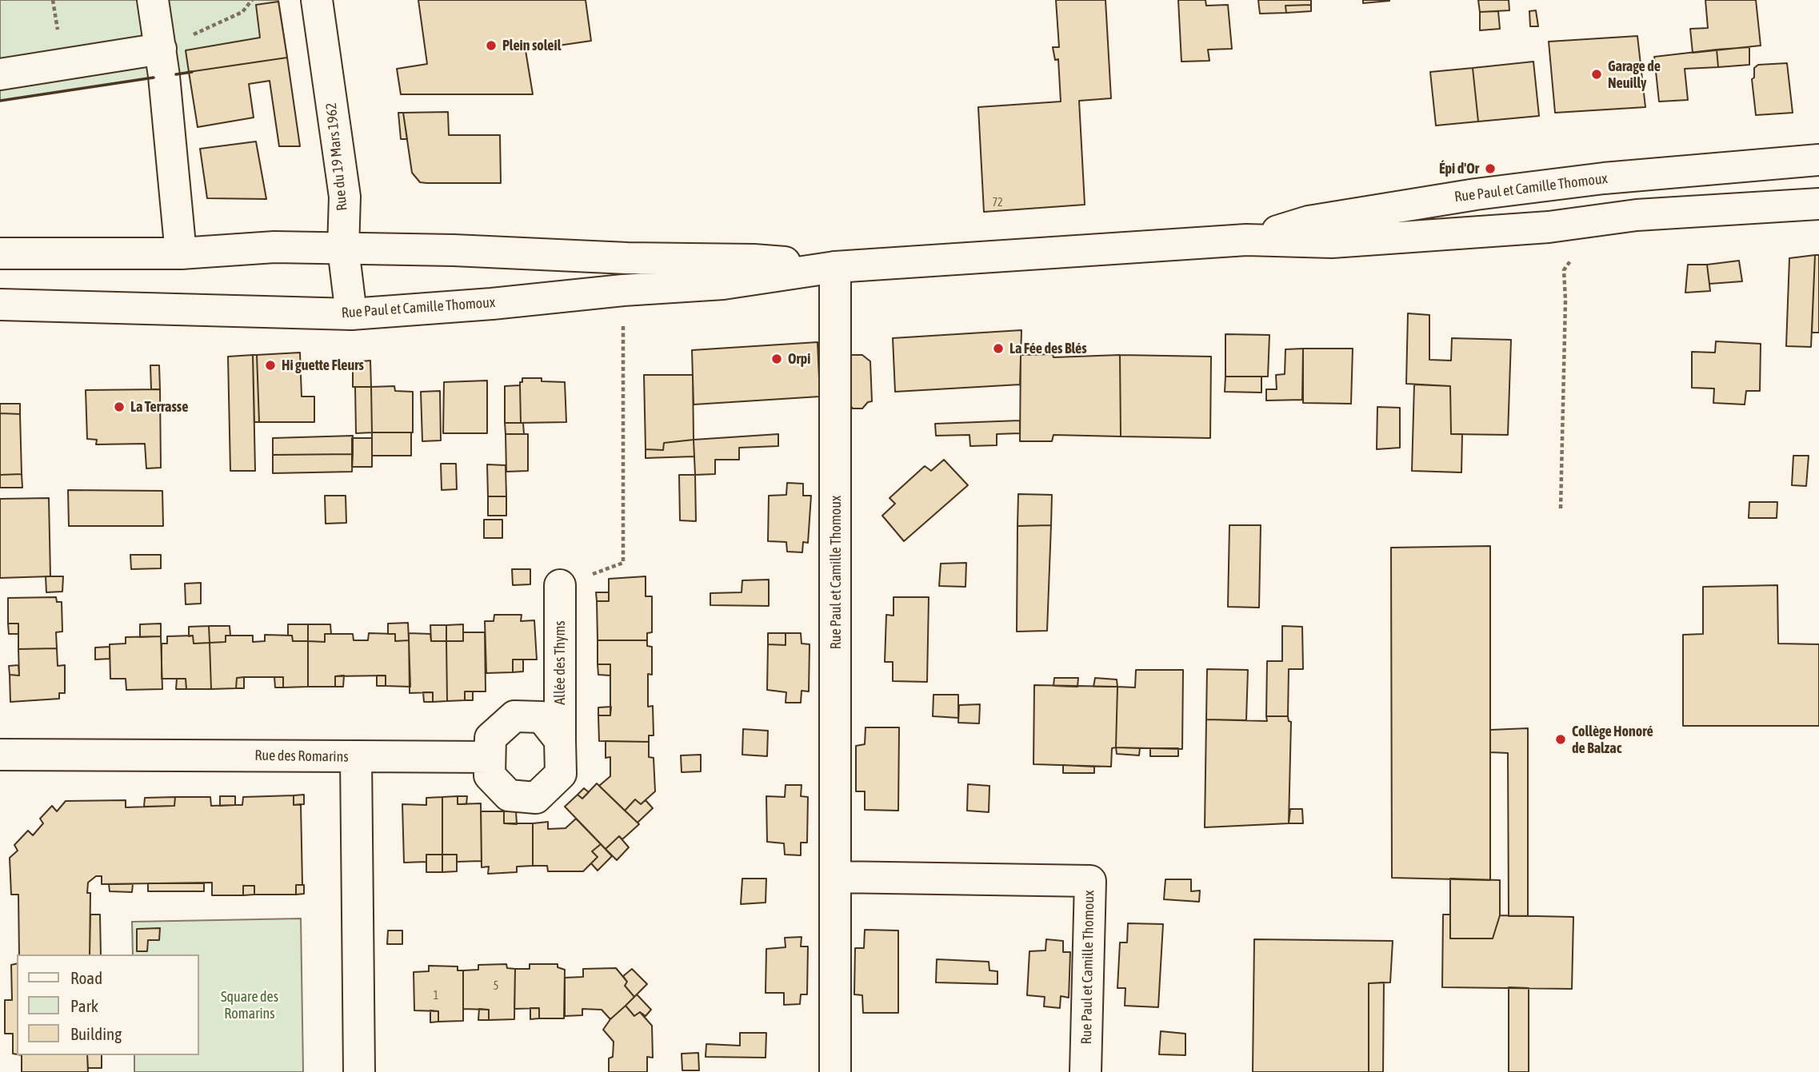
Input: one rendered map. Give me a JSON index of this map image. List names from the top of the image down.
{
  "streets": {
    "main road": [
      "Rue du 19 Mars 1962",
      "Rue Paul et Camille Thomoux",
      "Allée des Thyms",
      "Rue des Romarins"
    ]
  },
  "crossings": [
    ["Rue du 19 Mars 1962", "Rue Paul et Camille Thomoux"]
  ],
  "parks": ["Square des Romarins"],
  "places": [
    "Plein soleil",
    "Garage de Neuilly",
    "Épi d'Or",
    "La Fée des Blés",
    "Orpi",
    "Hi guette Fleurs",
    "La Terrasse",
    "Collège Honoré de Balzac"
  ],
  "house_numbers": ["72", "5", "1"],
  "legend": ["Road", "Park", "Building"]
}
